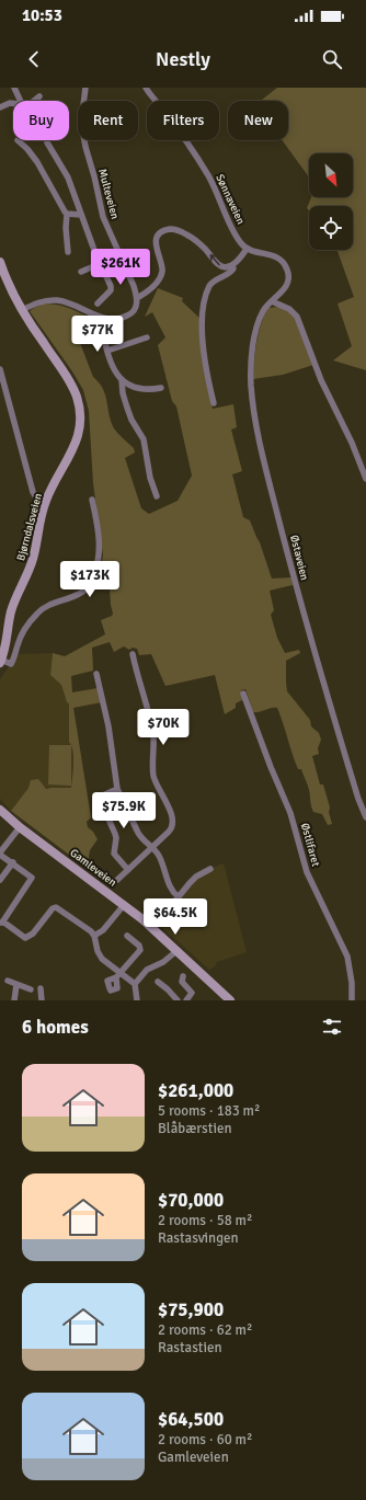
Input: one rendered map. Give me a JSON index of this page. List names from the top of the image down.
{
  "streets": {
    "street": [
      "Multeveien",
      "Sønnaveien",
      "Bjørndalsveien",
      "Østaveien",
      "Østlifaret",
      "Gamleveien"
    ]
  },
  "north": "bottom right",
  "page": {
    "status": "10:53",
    "header": "Nestly",
    "chip": [
      "Buy",
      "Rent",
      "Filters",
      "New"
    ],
    "price": [
      "$261K",
      "$77K",
      "$173K",
      "$70K",
      "$75.9K",
      "$64.5K"
    ],
    "heading": "6 homes",
    "list": [
      {
        "name": "$261,000",
        "note": "5 rooms · 183 m² · Blåbærstien"
      },
      {
        "name": "$70,000",
        "note": "2 rooms · 58 m² · Rastasvingen"
      },
      {
        "name": "$75,900",
        "note": "2 rooms · 62 m² · Rastastien"
      },
      {
        "name": "$64,500",
        "note": "2 rooms · 60 m² · Gamleveien"
      }
    ]
  }
}
